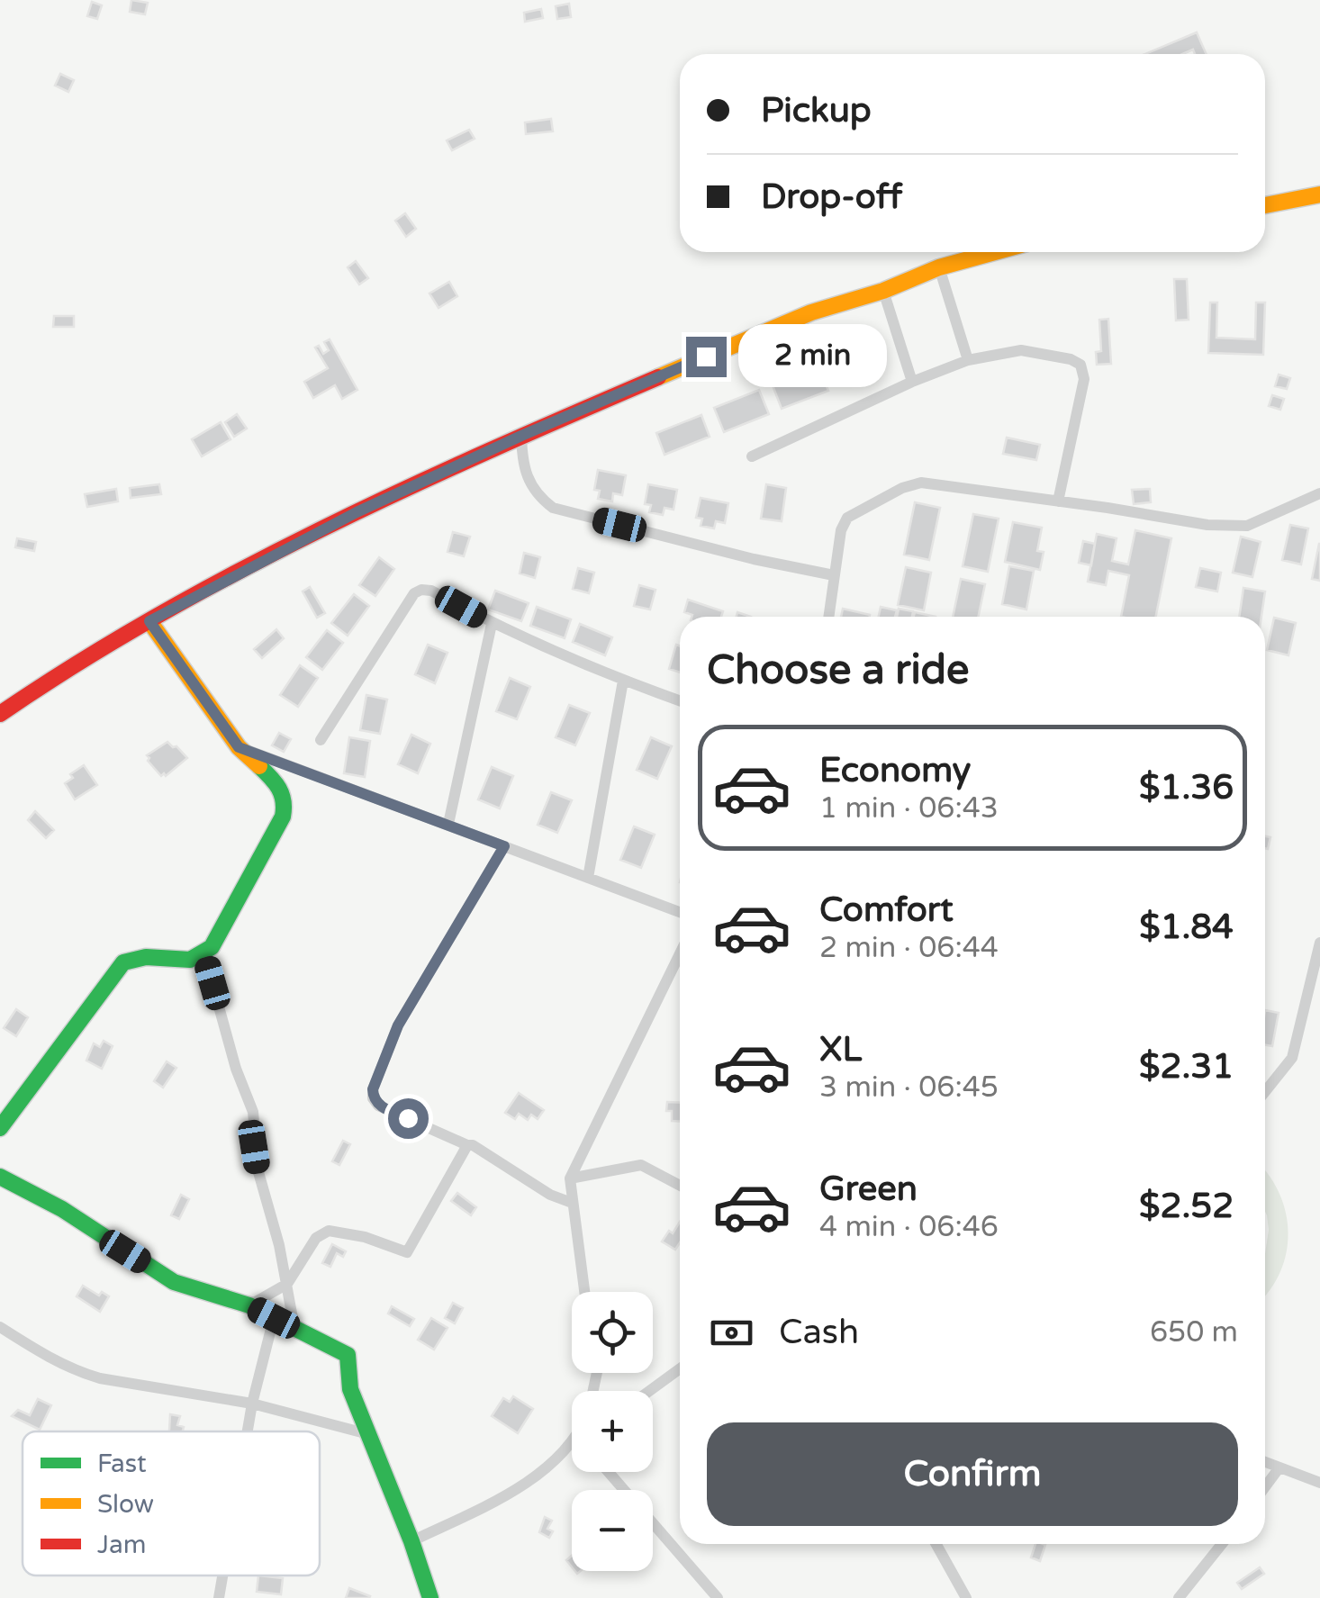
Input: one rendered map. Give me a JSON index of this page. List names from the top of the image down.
{
  "legend": ["Fast", "Slow", "Jam"],
  "page": {
    "banner": ["Pickup", "Drop-off"],
    "bubble": "2 min",
    "heading": "Choose a ride",
    "list": [
      {
        "name": "Economy",
        "note": "1 min · 06:43",
        "value": "$1.36"
      },
      {
        "name": "Comfort",
        "note": "2 min · 06:44",
        "value": "$1.84"
      },
      {
        "name": "XL",
        "note": "3 min · 06:45",
        "value": "$2.31"
      },
      {
        "name": "Green",
        "note": "4 min · 06:46",
        "value": "$2.52"
      }
    ],
    "pay": ["Cash", "650 m"],
    "map_buttons": ["+", "−"],
    "buttons": "Confirm"
  }
}
